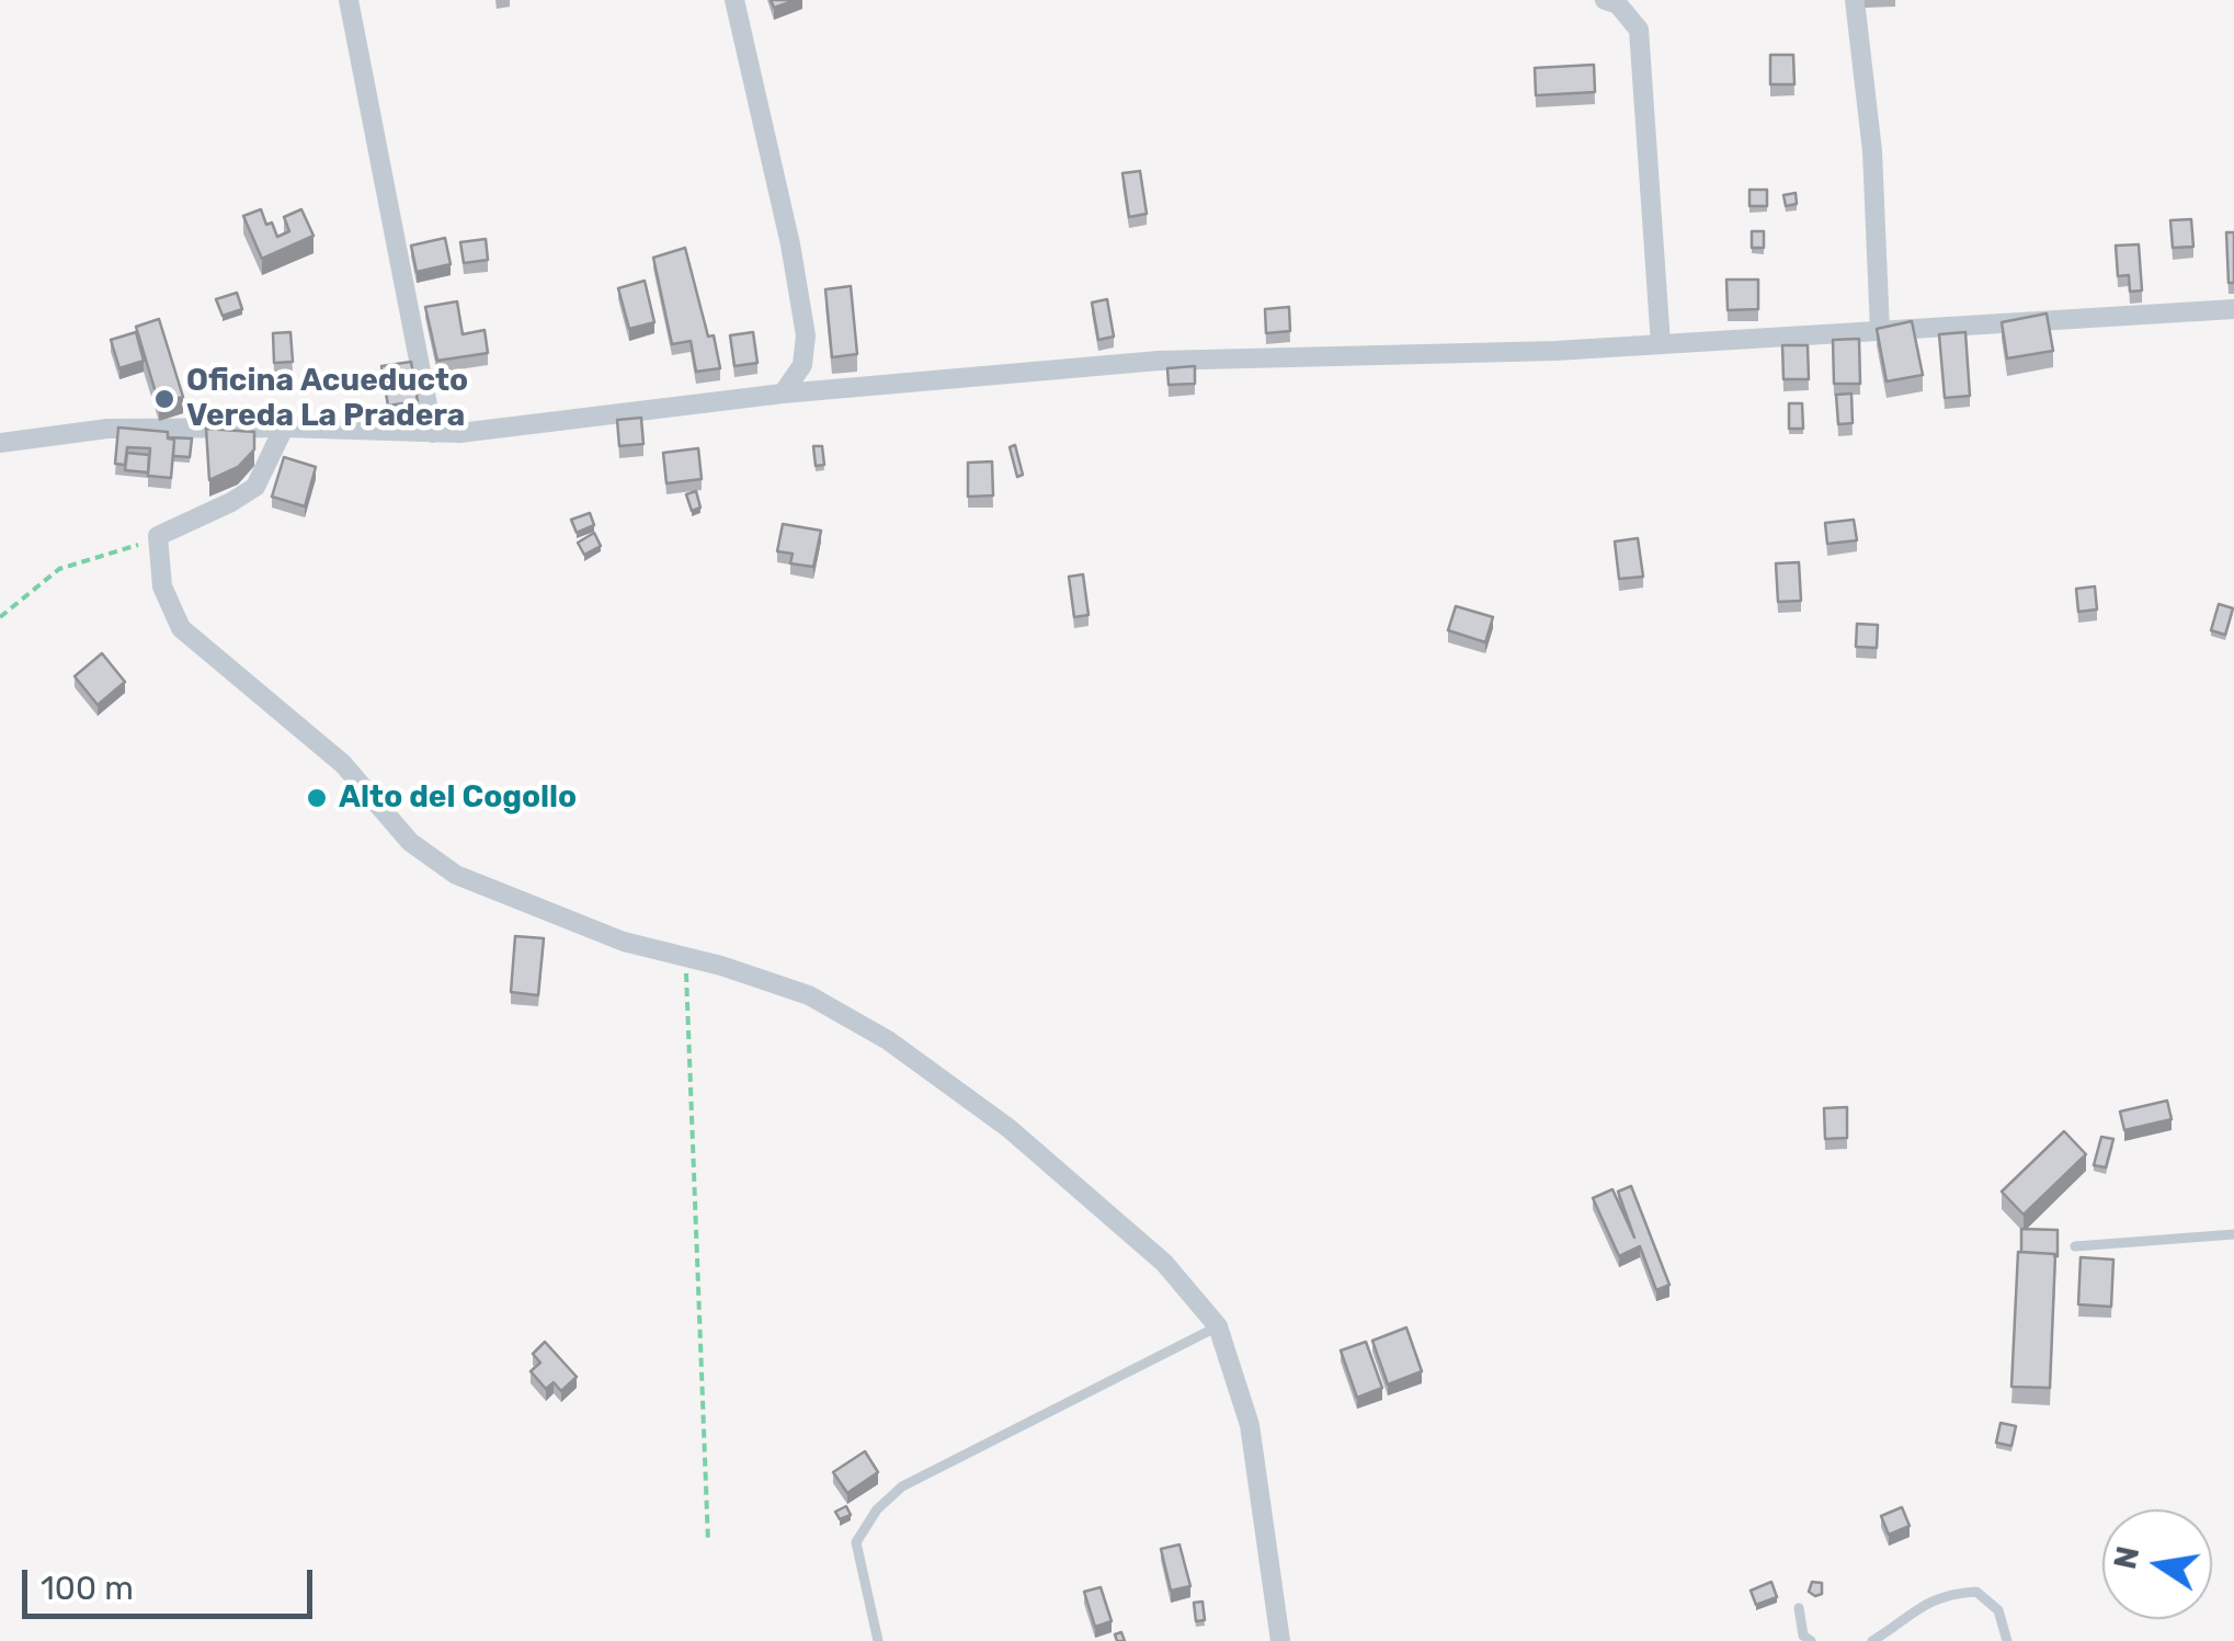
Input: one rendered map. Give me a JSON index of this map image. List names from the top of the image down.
{
  "places": ["Oficina Acueducto Vereda La Pradera", "Alto del Cogollo"],
  "scale_bar": "100 m",
  "north": "left"
}
